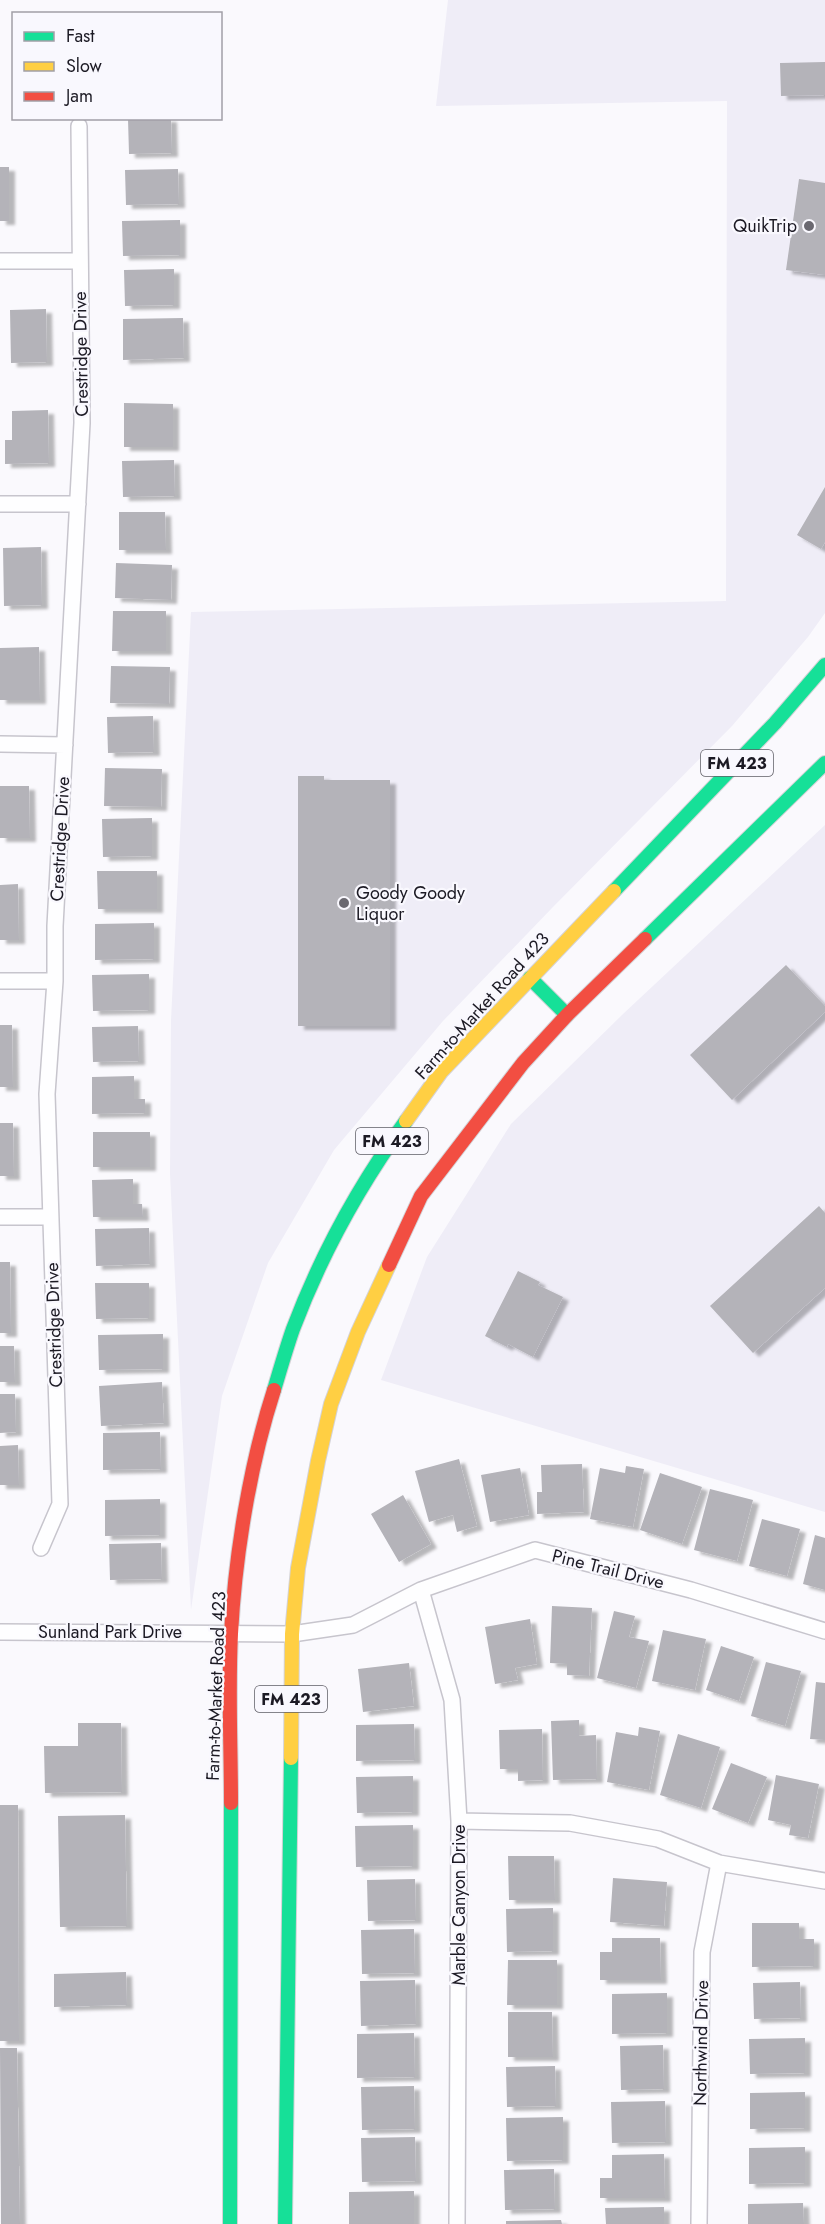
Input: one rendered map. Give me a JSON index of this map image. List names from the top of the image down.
{
  "streets": {
    "main road": ["FM 423", "Farm-to-Market Road 423"],
    "street": [
      "Crestridge Drive",
      "Pine Trail Drive",
      "Sunland Park Drive",
      "Marble Canyon Drive",
      "Northwind Drive"
    ]
  },
  "crossings": [
    ["FM 423", "Pine Trail Drive"],
    ["FM 423", "Sunland Park Drive"],
    ["Farm-to-Market Road 423", "Sunland Park Drive"],
    ["Pine Trail Drive", "Sunland Park Drive"],
    ["Pine Trail Drive", "Marble Canyon Drive"]
  ],
  "places": ["QuikTrip", "Goody Goody Liquor"],
  "legend": ["Fast", "Slow", "Jam"]
}
